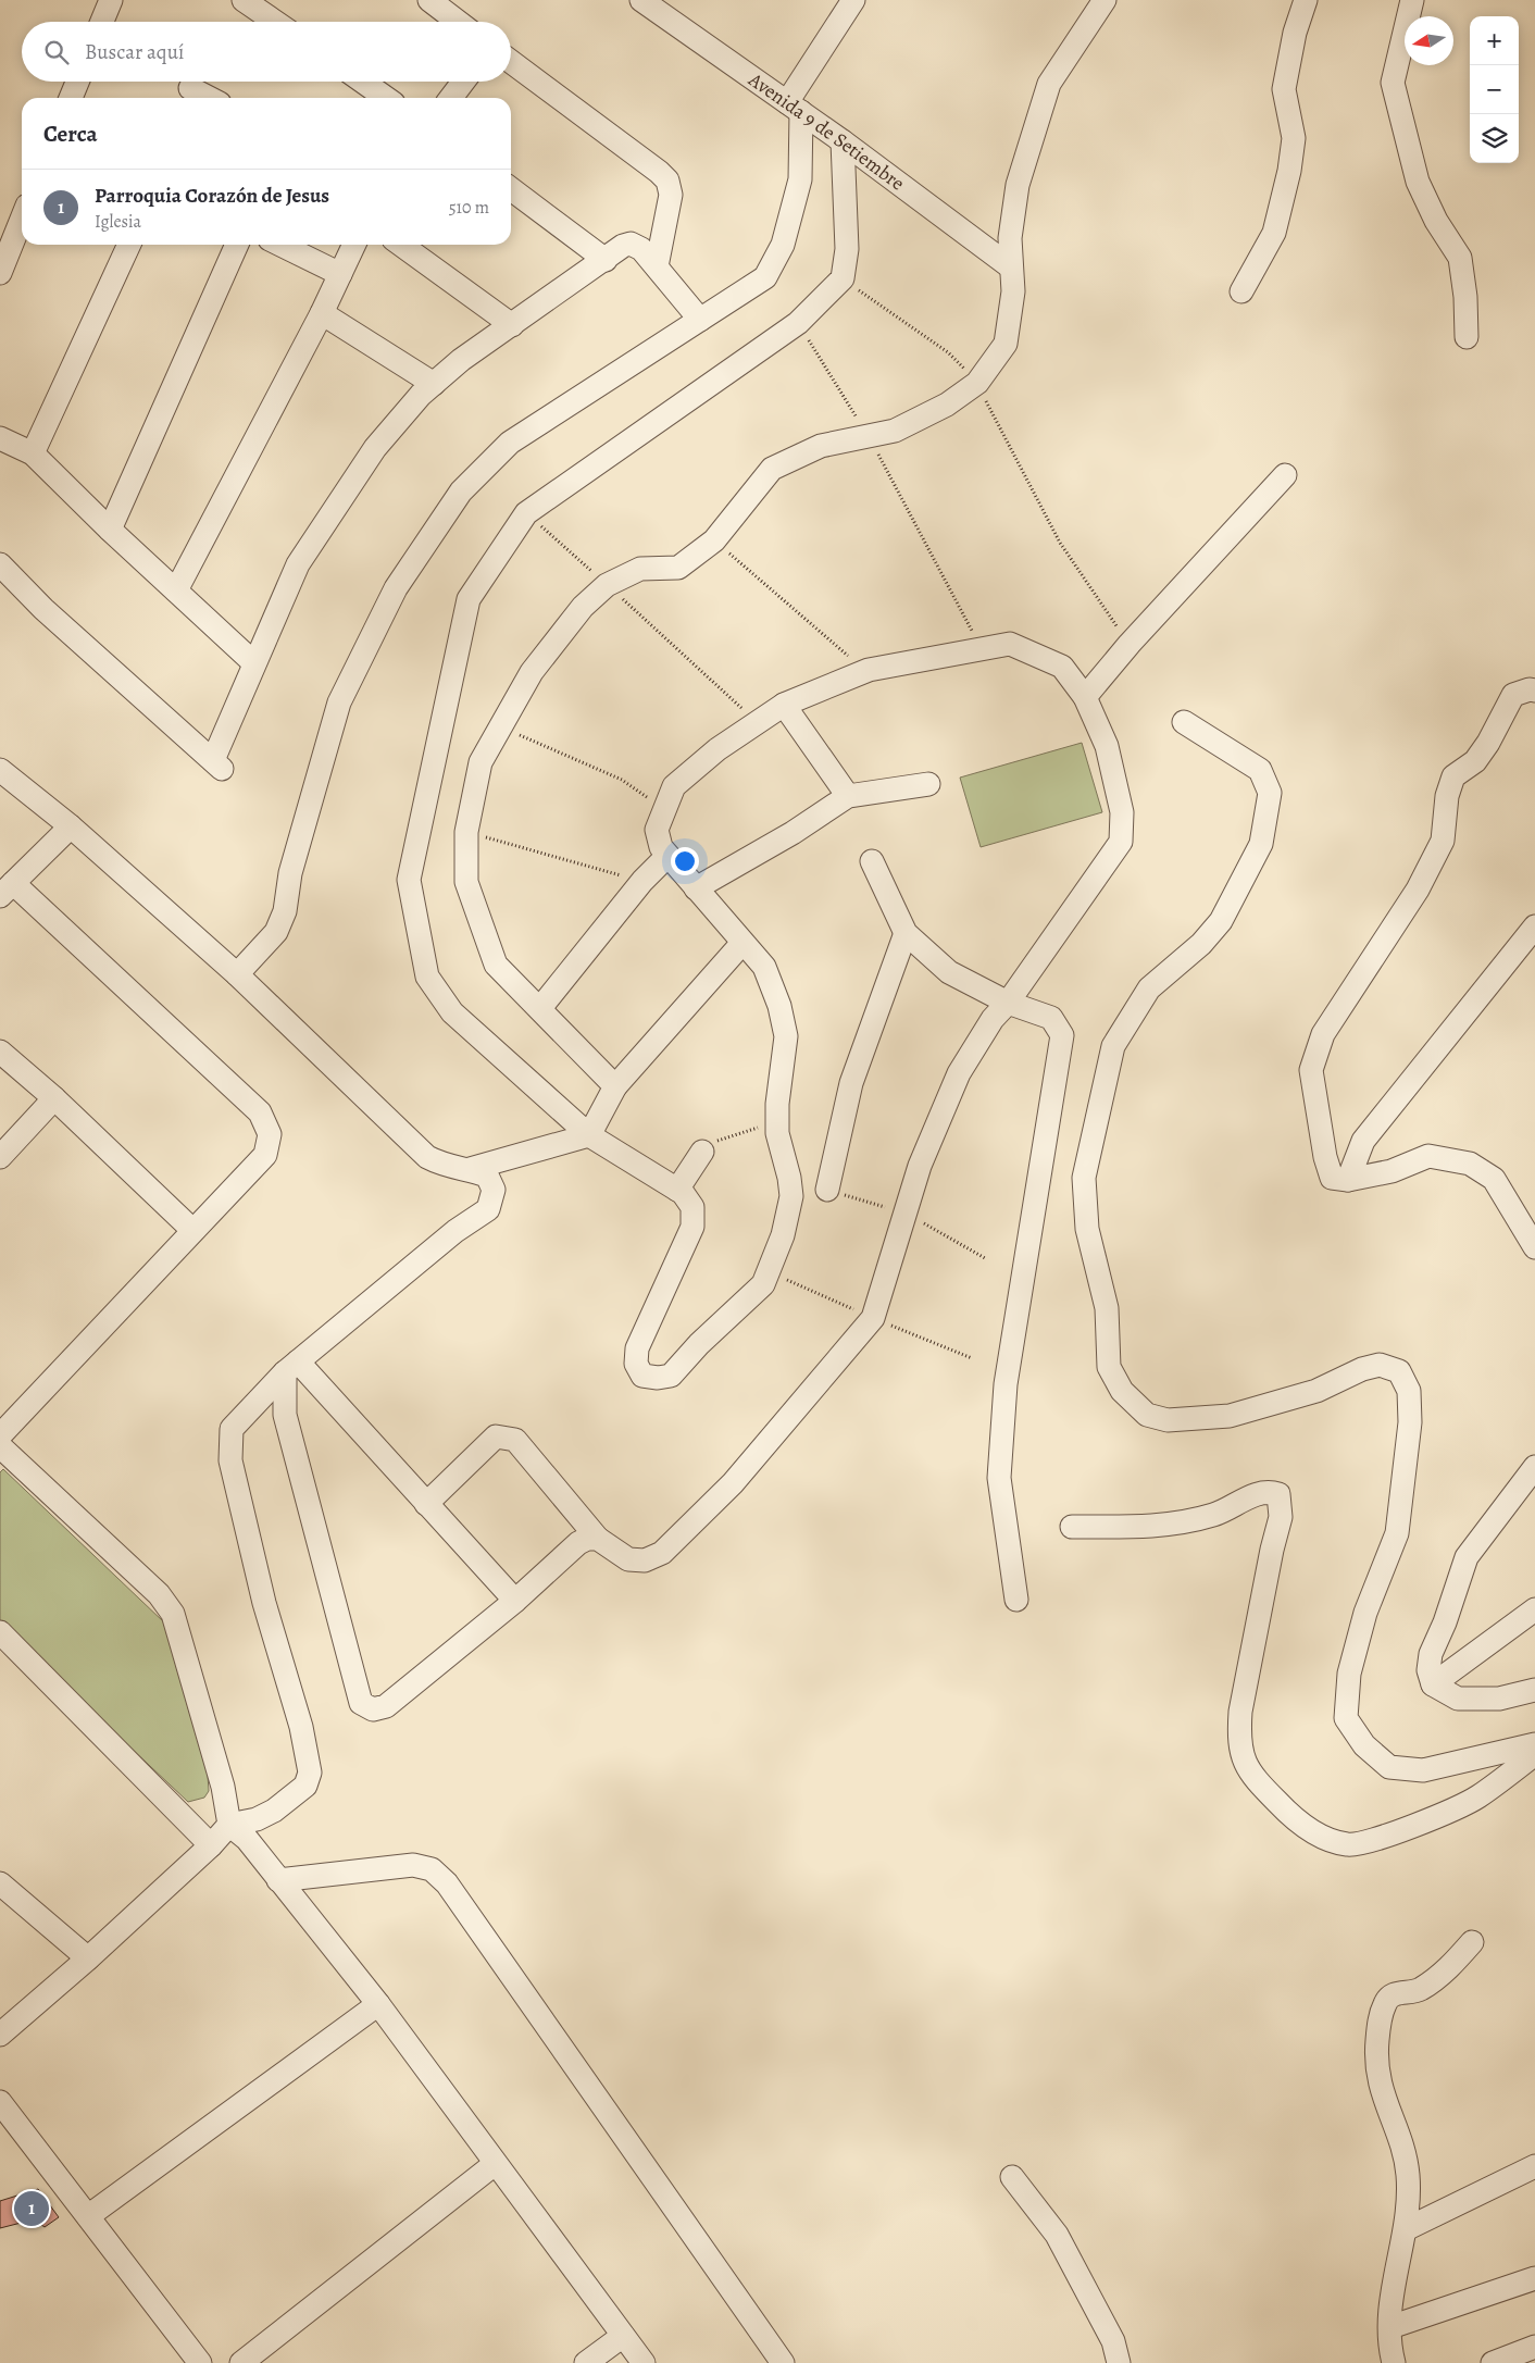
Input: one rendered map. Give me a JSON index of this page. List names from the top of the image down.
{
  "streets": {
    "street": ["Avenida 9 de Setiembre"]
  },
  "north": "left",
  "page": {
    "map_buttons": ["+", "−"],
    "search": "Buscar aquí",
    "heading": "Cerca",
    "list": [
      {
        "mark": "1",
        "name": "Parroquia Corazón de Jesus",
        "note": "Iglesia",
        "value": "510 m"
      }
    ],
    "pins": "1"
  }
}
